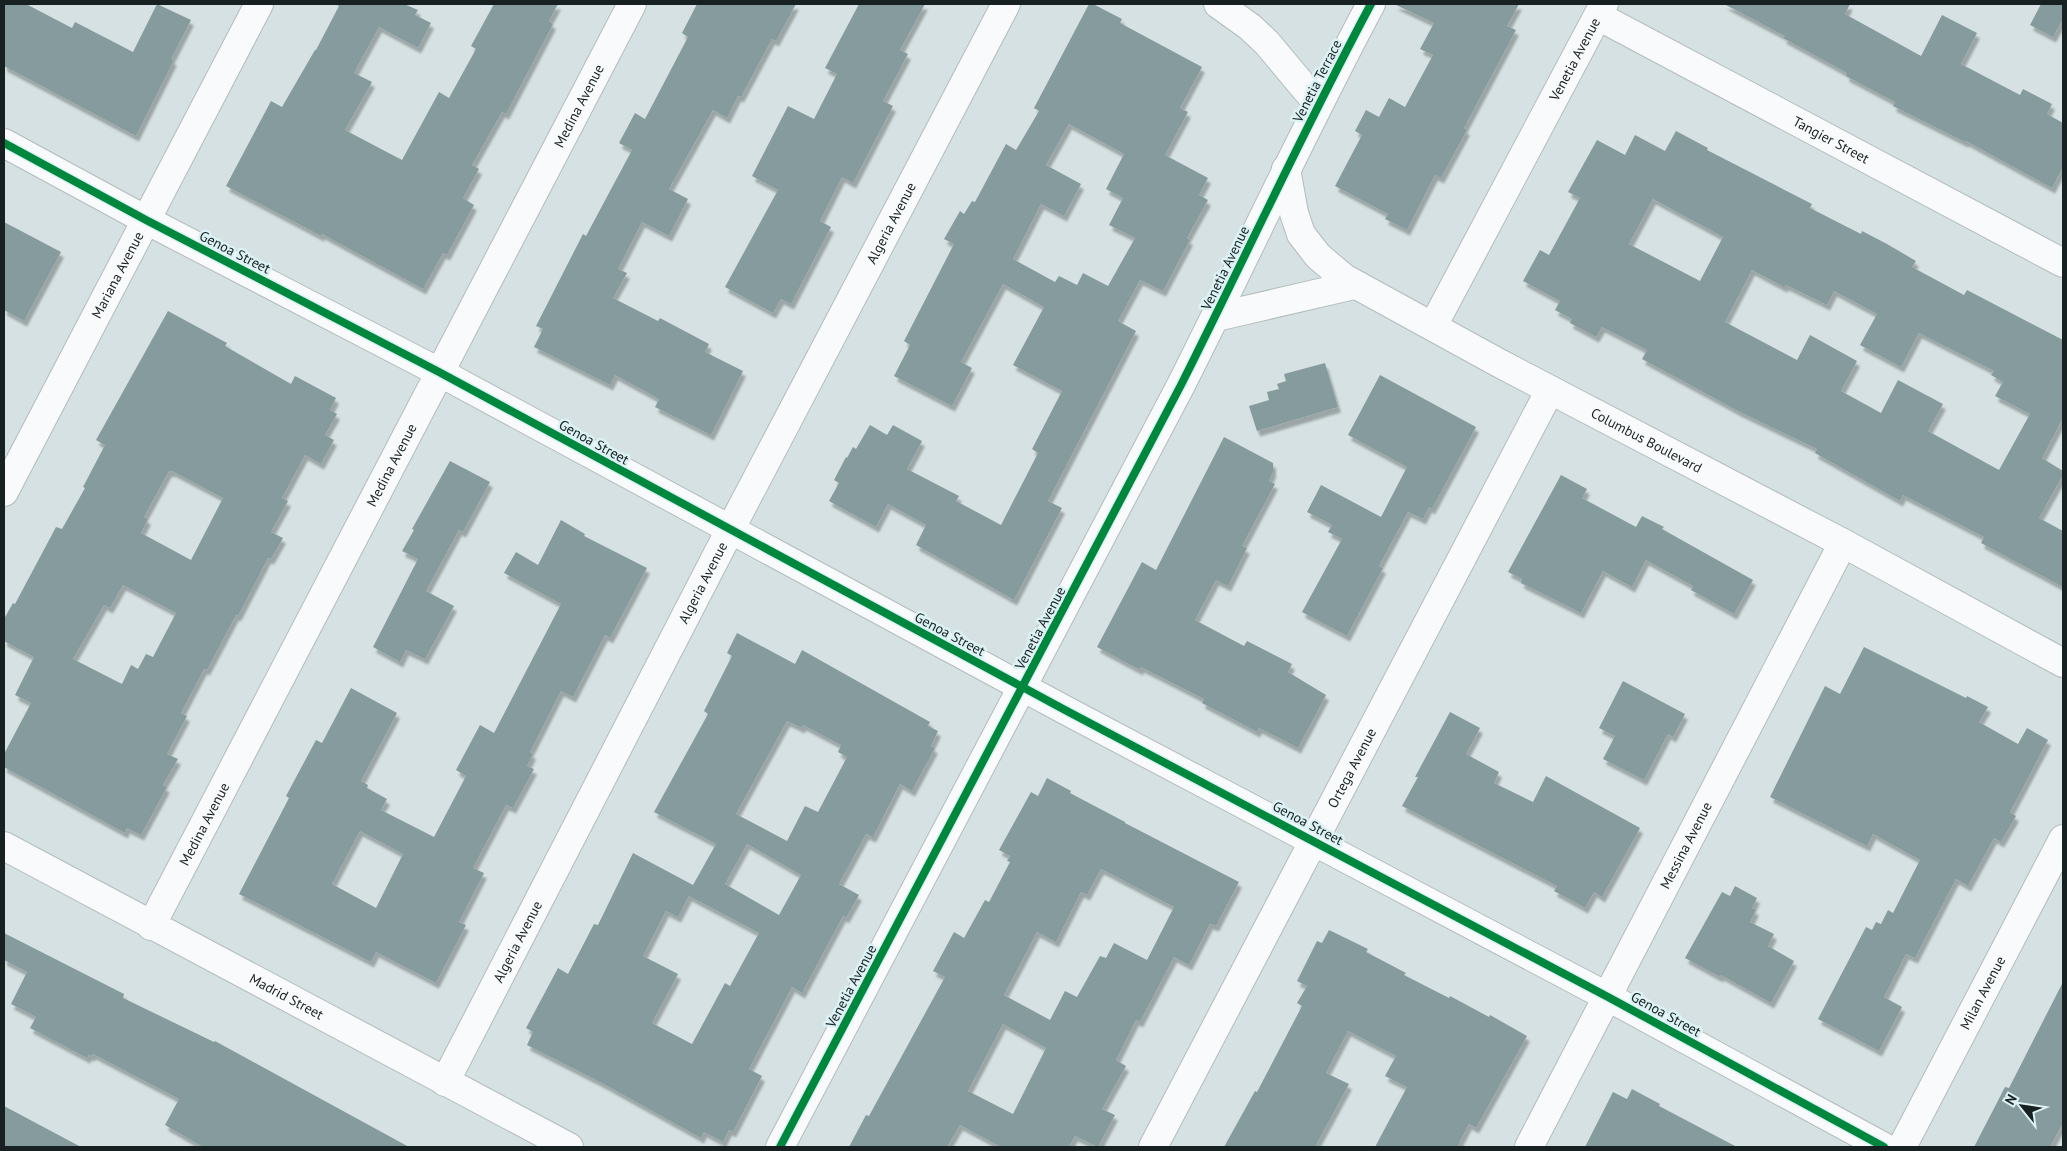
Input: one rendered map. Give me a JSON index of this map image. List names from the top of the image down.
{
  "streets": {
    "street": [
      "Venetia Avenue",
      "Venetia Terrace",
      "Medina Avenue",
      "Tangier Street",
      "Algeria Avenue",
      "Genoa Street",
      "Mariana Avenue",
      "Columbus Boulevard",
      "Ortega Avenue",
      "Messina Avenue",
      "Milan Avenue",
      "Madrid Street"
    ]
  },
  "crossings": [
    ["Venetia Avenue", "Venetia Terrace"],
    ["Venetia Avenue", "Tangier Street"],
    ["Venetia Avenue", "Genoa Street"],
    ["Venetia Avenue", "Columbus Boulevard"],
    ["Venetia Terrace", "Columbus Boulevard"],
    ["Medina Avenue", "Genoa Street"],
    ["Medina Avenue", "Madrid Street"],
    ["Algeria Avenue", "Genoa Street"],
    ["Algeria Avenue", "Madrid Street"],
    ["Genoa Street", "Mariana Avenue"],
    ["Genoa Street", "Ortega Avenue"],
    ["Genoa Street", "Messina Avenue"],
    ["Columbus Boulevard", "Ortega Avenue"],
    ["Columbus Boulevard", "Messina Avenue"]
  ],
  "north": "top left"
}
